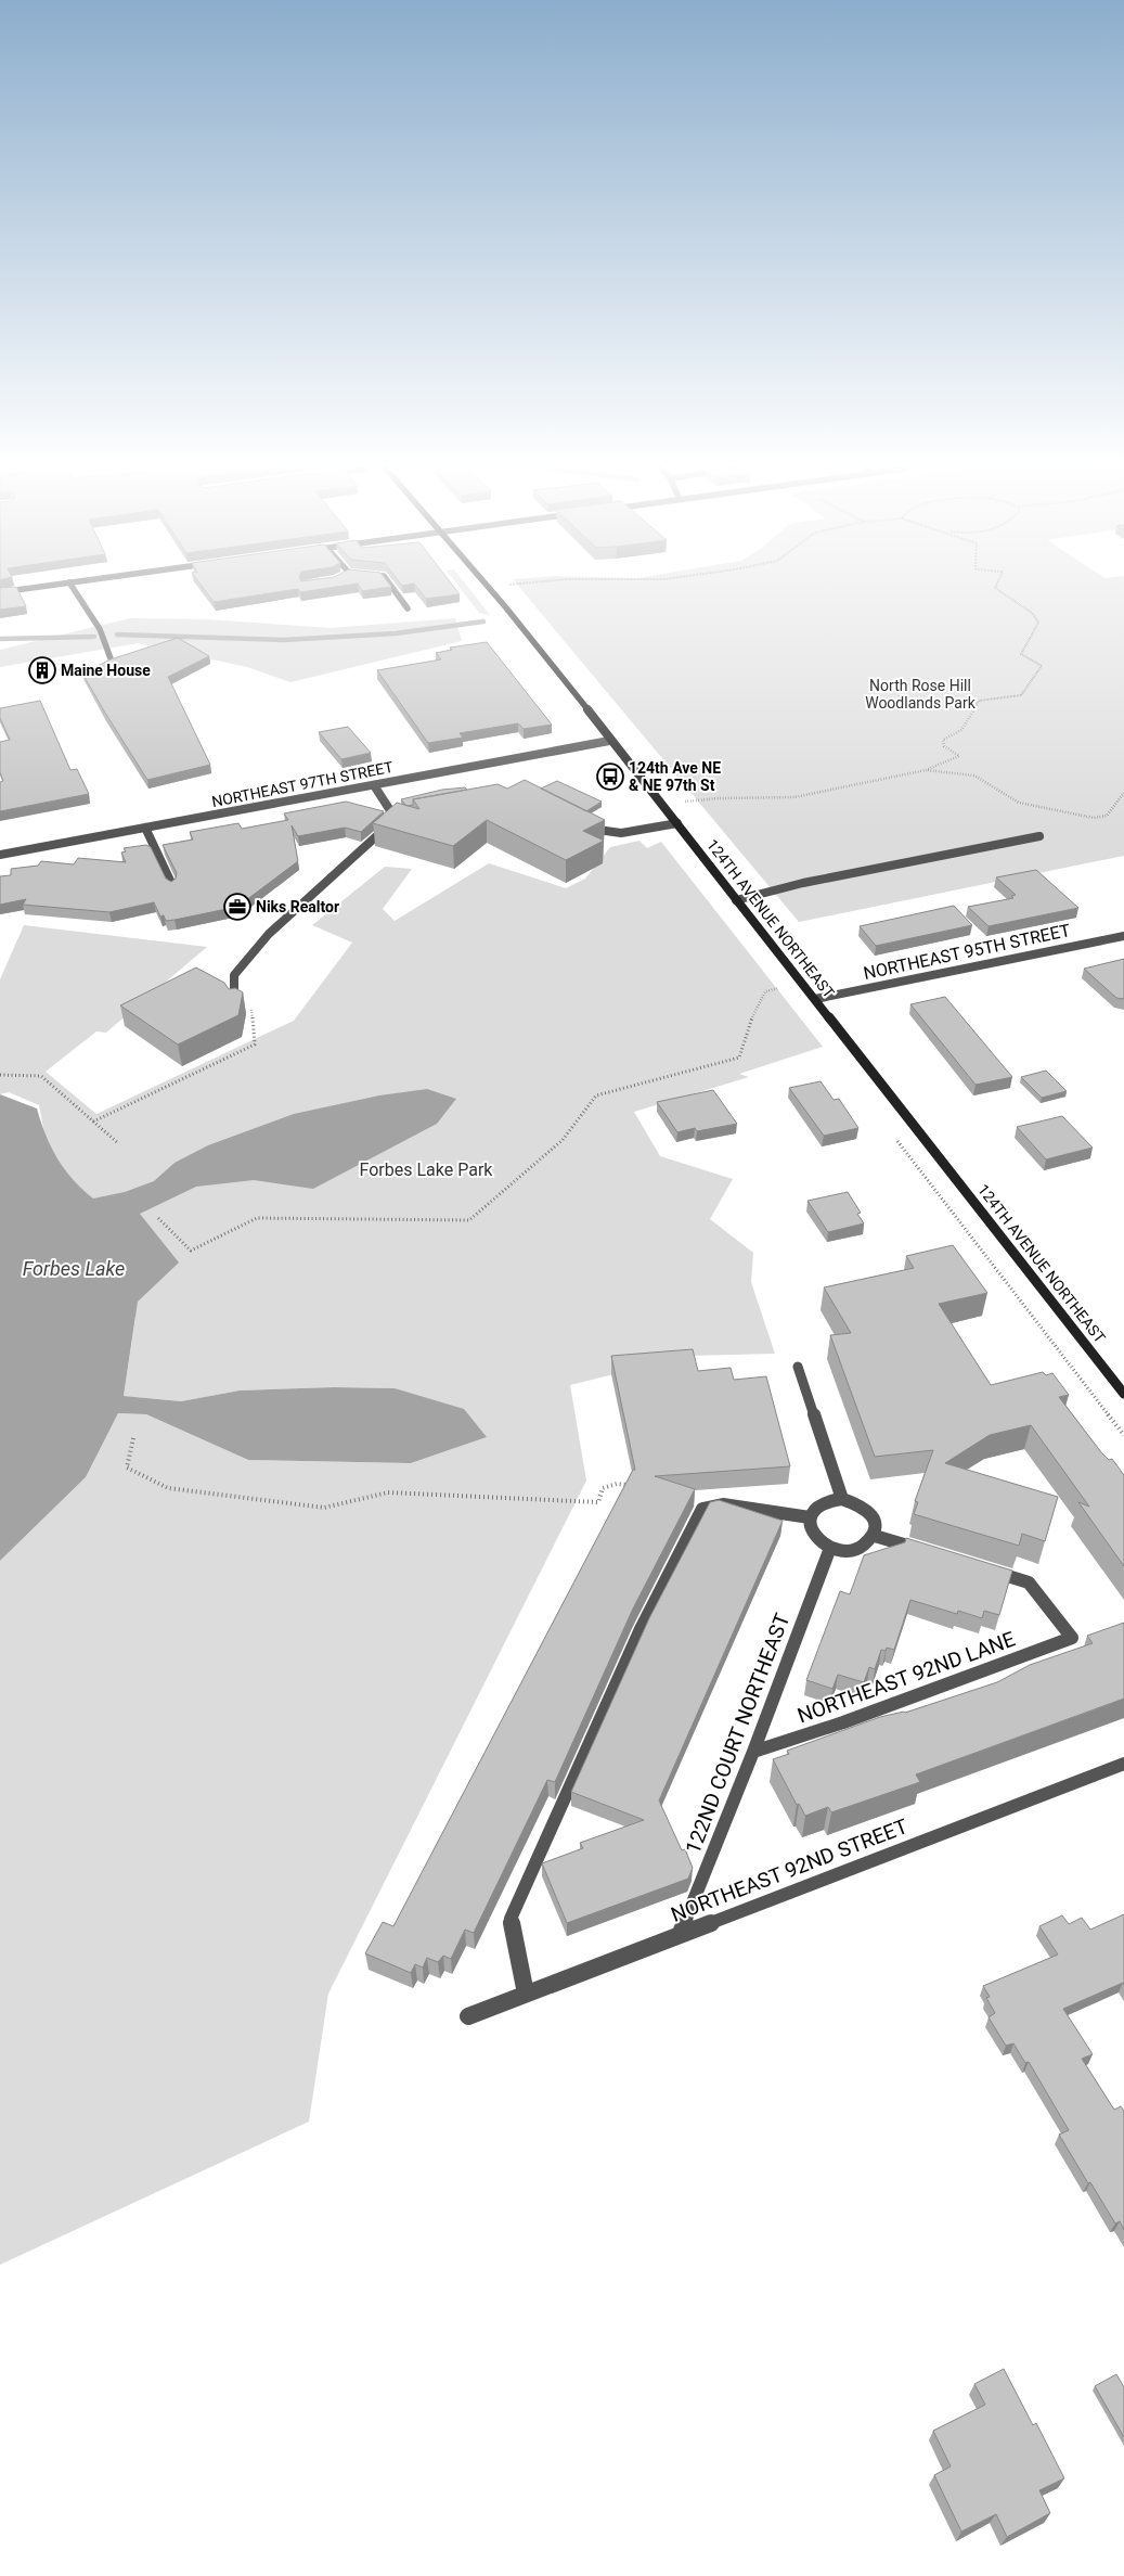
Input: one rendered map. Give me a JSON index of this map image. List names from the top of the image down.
{
  "streets": {
    "main road": ["124TH AVENUE NORTHEAST"],
    "street": [
      "NORTHEAST 97TH STREET",
      "NORTHEAST 95TH STREET",
      "NORTHEAST 92ND LANE",
      "122ND COURT NORTHEAST",
      "NORTHEAST 92ND STREET"
    ]
  },
  "crossings": [
    ["NORTHEAST 97TH STREET", "124TH AVENUE NORTHEAST"],
    ["124TH AVENUE NORTHEAST", "NORTHEAST 95TH STREET"],
    ["NORTHEAST 92ND LANE", "122ND COURT NORTHEAST"],
    ["122ND COURT NORTHEAST", "NORTHEAST 92ND STREET"]
  ],
  "water": ["Forbes Lake"],
  "parks": ["North Rose Hill Woodlands Park", "Forbes Lake Park"],
  "places": {
    "building": ["Maine House"],
    "bus stop": ["124th Ave NE & NE 97th St"],
    "office": ["Niks Realtor"]
  }
}
